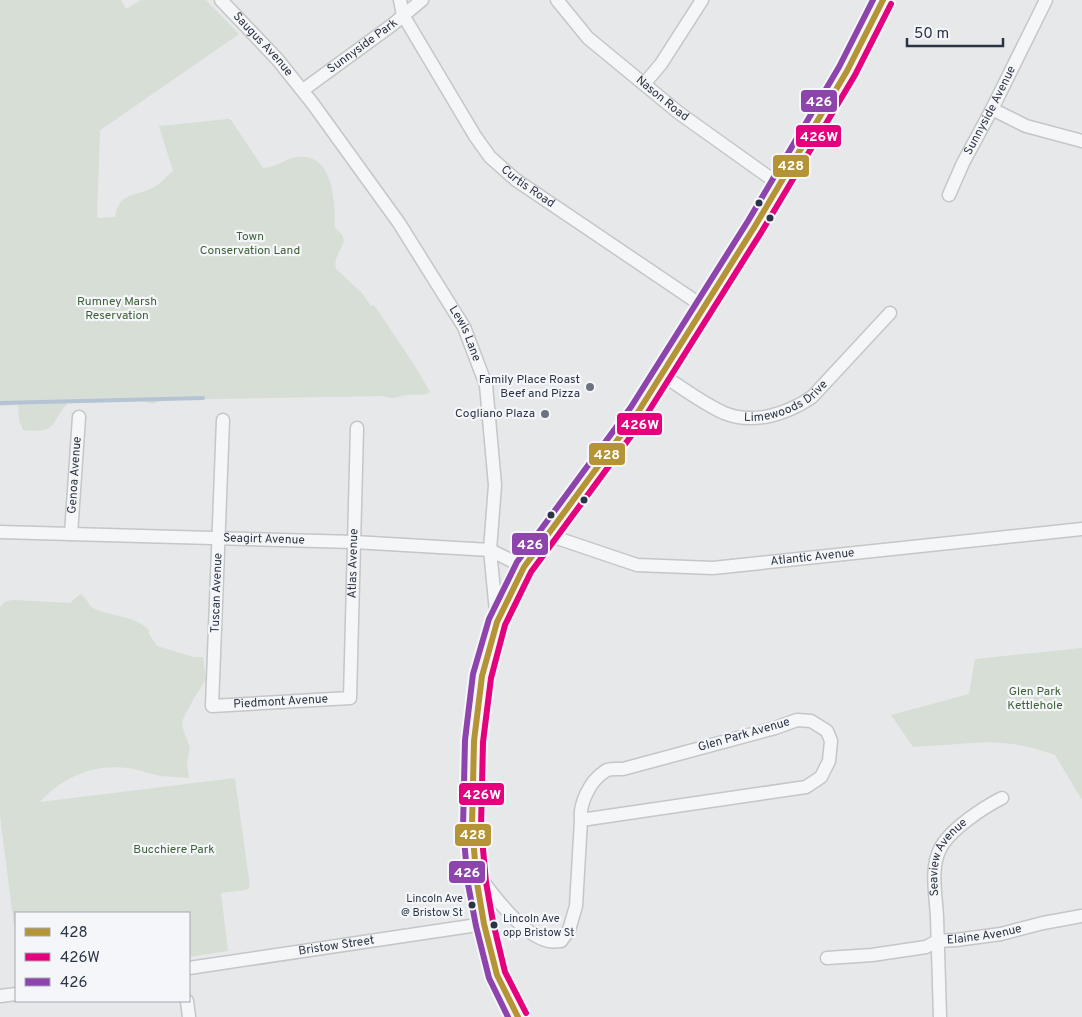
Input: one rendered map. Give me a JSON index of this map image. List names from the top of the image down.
{
  "streets": {
    "street": [
      "Saugus Avenue",
      "Sunnyside Park",
      "Nason Road",
      "Sunnyside Avenue",
      "Curtis Road",
      "Lewis Lane",
      "Limewoods Drive",
      "Genoa Avenue",
      "Seagirt Avenue",
      "Atlantic Avenue",
      "Atlas Avenue",
      "Tuscan Avenue",
      "Piedmont Avenue",
      "Glen Park Avenue",
      "Seaview Avenue",
      "Elaine Avenue",
      "Bristow Street"
    ]
  },
  "crossings": [
    ["Saugus Avenue", "Sunnyside Park"],
    ["Saugus Avenue", "Lewis Lane"],
    ["Sunnyside Park", "Curtis Road"],
    ["Sunnyside Park", "Lewis Lane"],
    ["Lewis Lane", "Seagirt Avenue"],
    ["Genoa Avenue", "Seagirt Avenue"],
    ["Seagirt Avenue", "Atlas Avenue"],
    ["Seagirt Avenue", "Tuscan Avenue"],
    ["Atlas Avenue", "Piedmont Avenue"],
    ["Tuscan Avenue", "Piedmont Avenue"],
    ["Seaview Avenue", "Elaine Avenue"]
  ],
  "parks": [
    "Town Conservation Land",
    "Rumney Marsh Reservation",
    "Glen Park Kettlehole",
    "Bucchiere Park"
  ],
  "places": [
    "Family Place Roast Beef and Pizza",
    "Cogliano Plaza",
    "Lincoln Ave @ Bristow St",
    "Lincoln Ave opp Bristow St"
  ],
  "lines": ["transit line 428", "transit line 426", "transit line 426W"],
  "legend": ["428", "426W", "426"],
  "scale_bar": "50 m"
}
